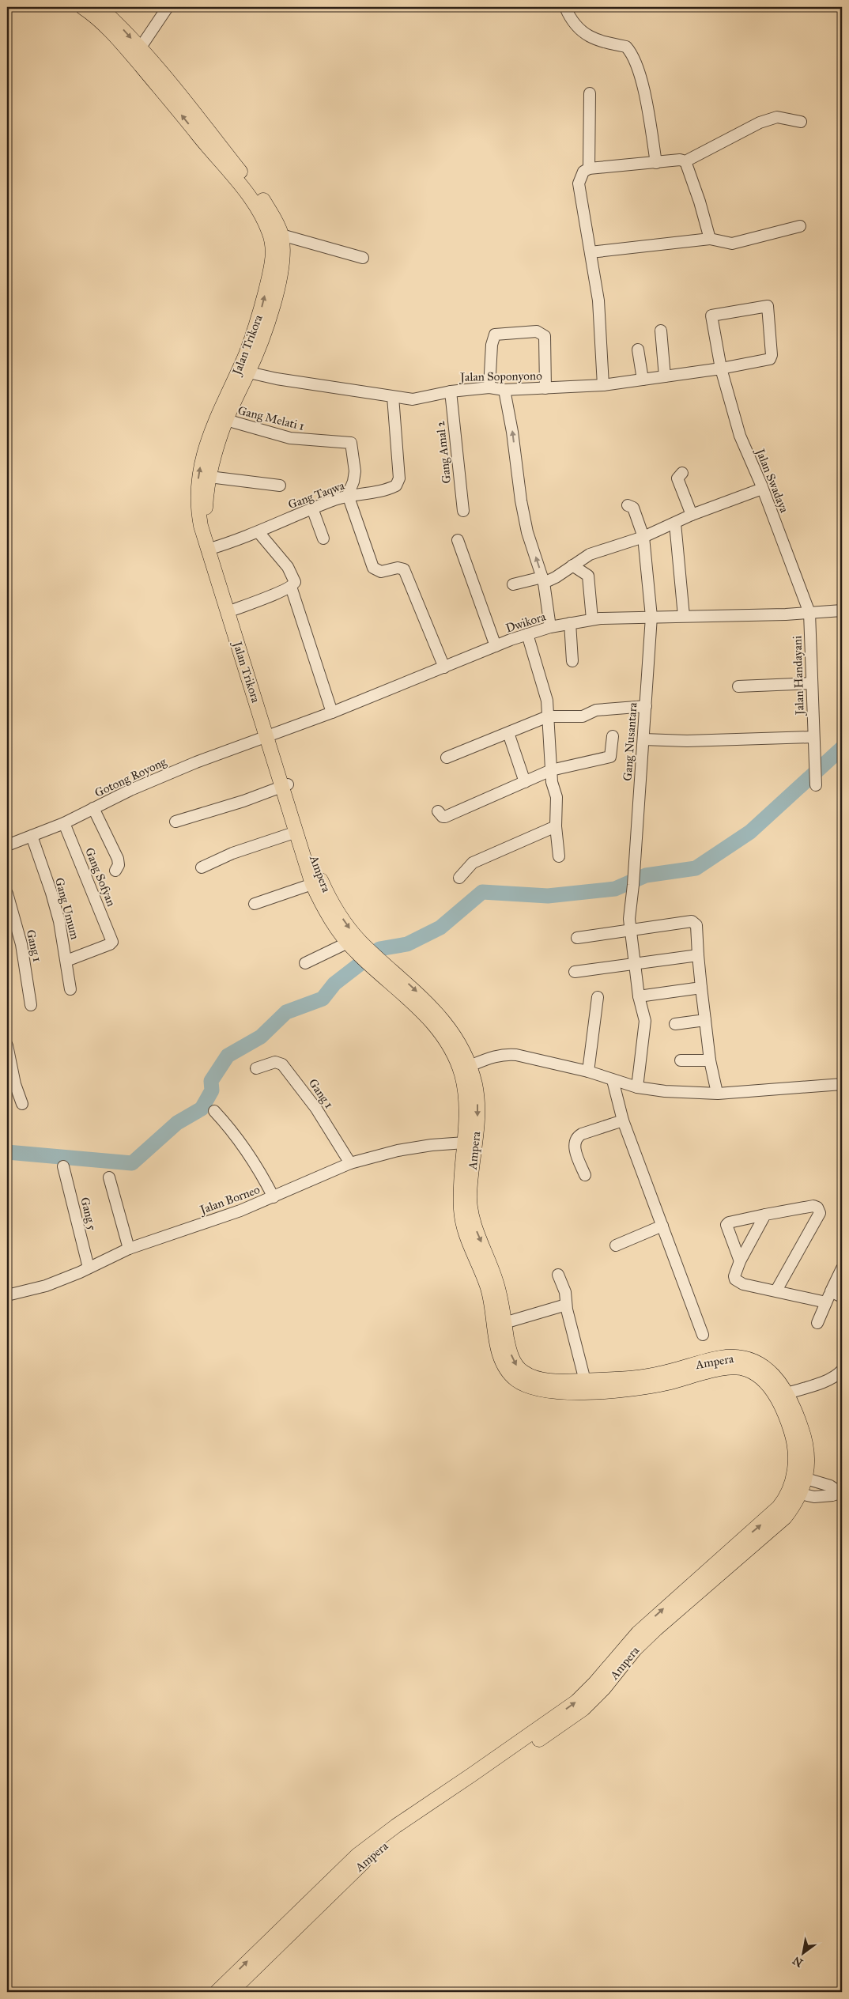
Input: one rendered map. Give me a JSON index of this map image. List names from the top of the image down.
{
  "streets": {
    "main road": ["Jalan Trikora", "Ampera"],
    "street": [
      "Jalan Soponyono",
      "Gang Melati 1",
      "Gang Amal 2",
      "Jalan Swadaya",
      "Gang Taqwa",
      "Dwikora",
      "Jalan Handayani",
      "Gang Nusantara",
      "Gotong Royong",
      "Gang Sofyan",
      "Gang Umum",
      "Gang 1",
      "Jalan Borneo",
      "Gang 5"
    ]
  },
  "crossings": [
    ["Jalan Trikora", "Jalan Soponyono"],
    ["Jalan Trikora", "Gang Melati 1"],
    ["Jalan Trikora", "Gang Taqwa"],
    ["Jalan Trikora", "Dwikora"],
    ["Jalan Trikora", "Gotong Royong"],
    ["Jalan Trikora", "Ampera"],
    ["Jalan Soponyono", "Gang Amal 2"],
    ["Jalan Soponyono", "Jalan Swadaya"],
    ["Jalan Soponyono", "Gang Taqwa"],
    ["Gang Melati 1", "Gang Taqwa"],
    ["Jalan Swadaya", "Dwikora"],
    ["Jalan Swadaya", "Jalan Handayani"],
    ["Dwikora", "Jalan Handayani"],
    ["Dwikora", "Gang Nusantara"],
    ["Dwikora", "Gotong Royong"],
    ["Dwikora", "Ampera"],
    ["Gotong Royong", "Ampera"],
    ["Gotong Royong", "Gang Sofyan"],
    ["Gotong Royong", "Gang Umum"],
    ["Ampera", "Jalan Borneo"],
    ["Gang Sofyan", "Gang Umum"],
    ["Gang 1", "Jalan Borneo"],
    ["Jalan Borneo", "Gang 5"]
  ],
  "north": "bottom left"
}
